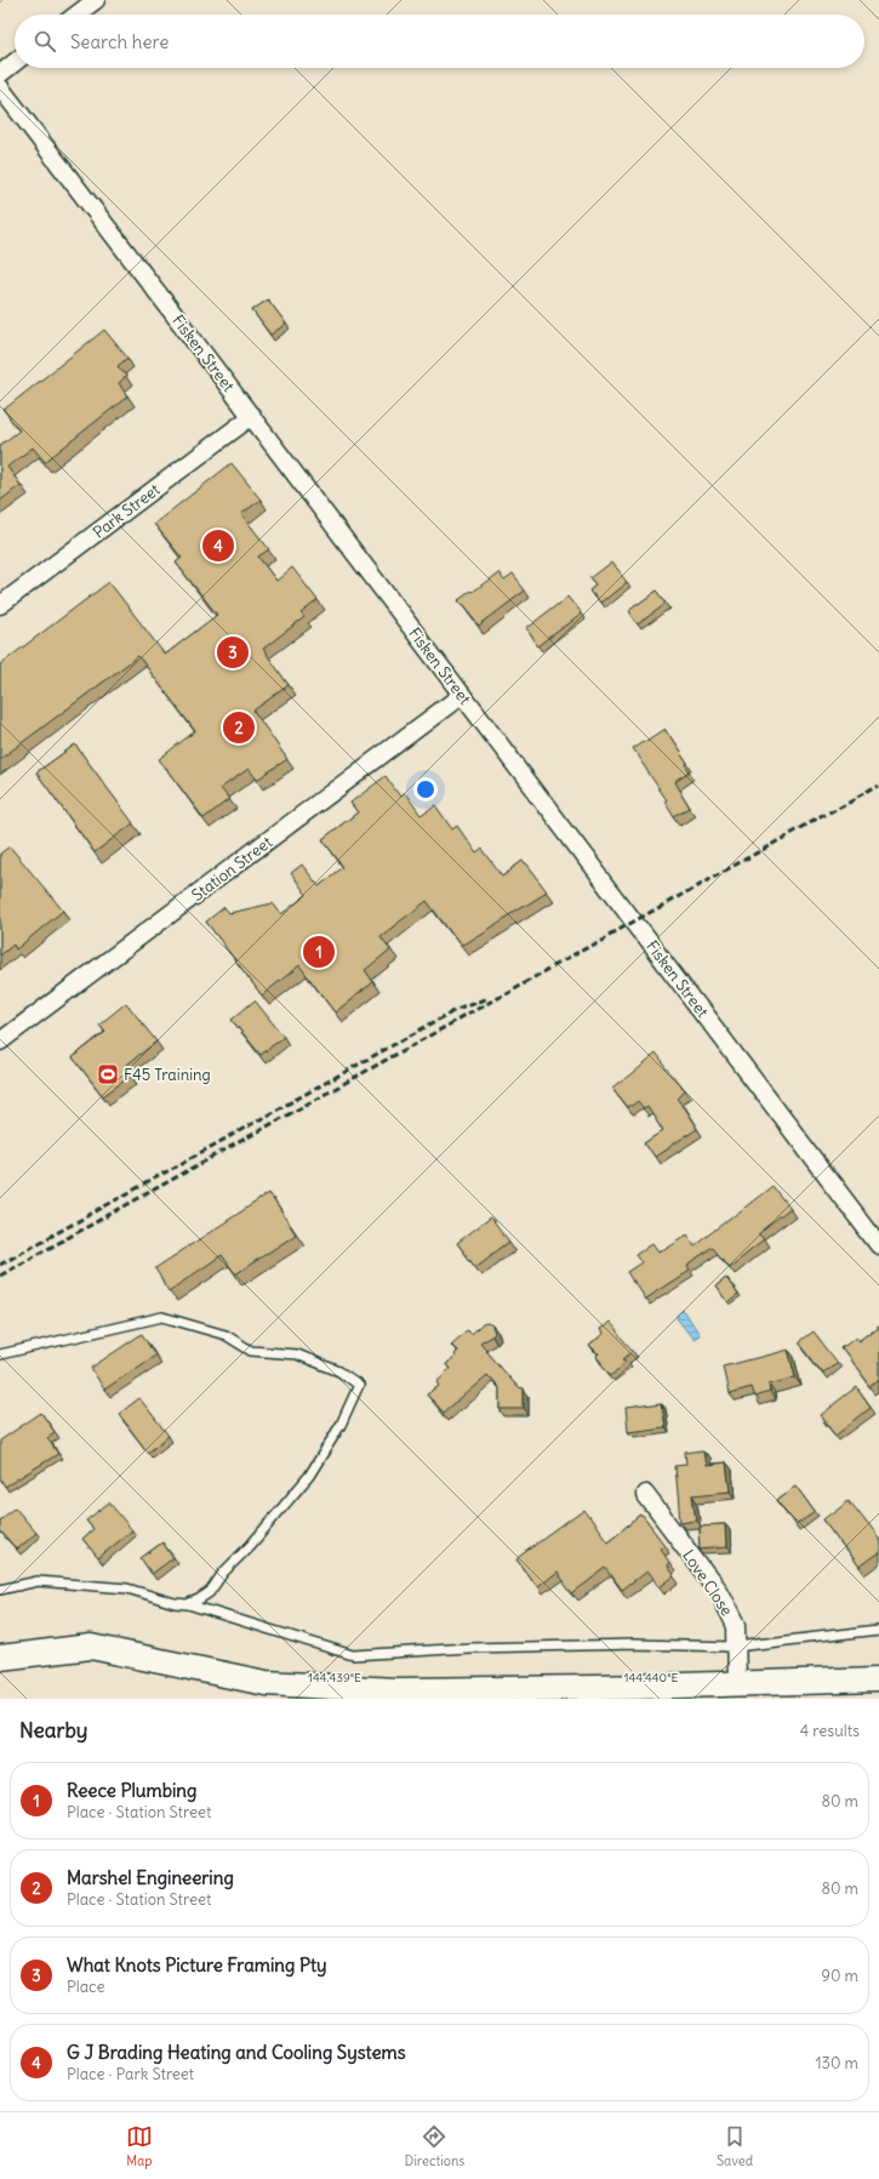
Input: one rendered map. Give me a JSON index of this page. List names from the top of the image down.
{
  "streets": {
    "street": [
      "Fisken Street",
      "Park Street",
      "Station Street",
      "Love Close"
    ]
  },
  "crossings": [
    ["Fisken Street", "Park Street"],
    ["Fisken Street", "Station Street"]
  ],
  "places": {
    "sports": ["F45 Training"]
  },
  "page": {
    "search": "Search here",
    "pins": [
      "4",
      "3",
      "2",
      "1"
    ],
    "heading": ["Nearby", "4 results"],
    "list": [
      {
        "mark": "1",
        "name": "Reece Plumbing",
        "note": "Place · Station Street",
        "value": "80 m"
      },
      {
        "mark": "2",
        "name": "Marshel Engineering",
        "note": "Place · Station Street",
        "value": "80 m"
      },
      {
        "mark": "3",
        "name": "What Knots Picture Framing Pty",
        "note": "Place",
        "value": "90 m"
      },
      {
        "mark": "4",
        "name": "G J Brading Heating and Cooling Systems",
        "note": "Place · Park Street",
        "value": "130 m"
      }
    ],
    "nav": ["Map", "Directions", "Saved"]
  },
  "coordinates": ["144.439°E", "144.440°E"]
}
